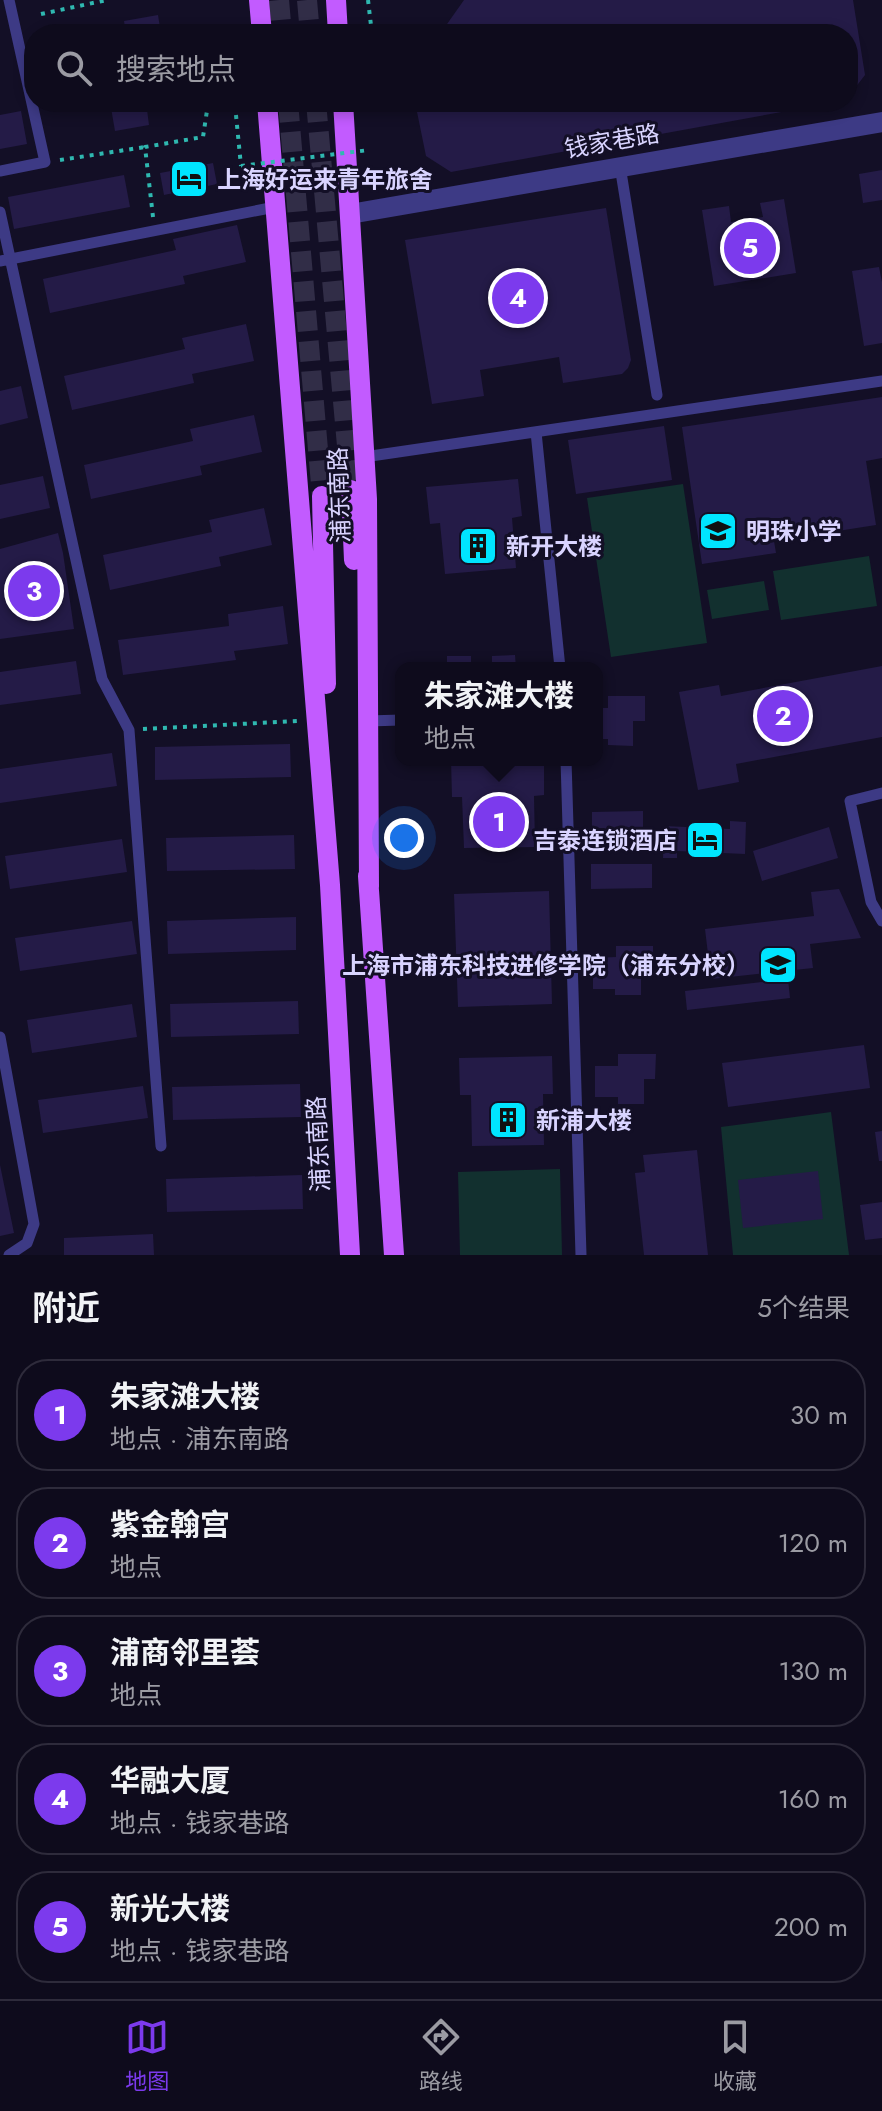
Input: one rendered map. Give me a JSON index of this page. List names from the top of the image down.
{
  "streets": {
    "main road": ["浦东南路"],
    "street": ["钱家巷路"]
  },
  "crossings": [
    ["钱家巷路", "浦东南路"]
  ],
  "places": {
    "hotel": ["上海好运来青年旅舍", "吉泰连锁酒店"],
    "school or university": ["明珠小学", "上海市浦东科技进修学院（浦东分校）"],
    "building": ["新开大楼", "新浦大楼"]
  },
  "page": {
    "search": "搜索地点",
    "pins": [
      "5",
      "4",
      "3",
      "2",
      "1"
    ],
    "popup": ["朱家滩大楼", "地点"],
    "heading": ["附近", "5个结果"],
    "list": [
      {
        "mark": "1",
        "name": "朱家滩大楼",
        "note": "地点 · 浦东南路",
        "value": "30 m"
      },
      {
        "mark": "2",
        "name": "紫金翰宫",
        "note": "地点",
        "value": "120 m"
      },
      {
        "mark": "3",
        "name": "浦商邻里荟",
        "note": "地点",
        "value": "130 m"
      },
      {
        "mark": "4",
        "name": "华融大厦",
        "note": "地点 · 钱家巷路",
        "value": "160 m"
      },
      {
        "mark": "5",
        "name": "新光大楼",
        "note": "地点 · 钱家巷路",
        "value": "200 m"
      }
    ],
    "nav": ["地图", "路线", "收藏"]
  }
}
